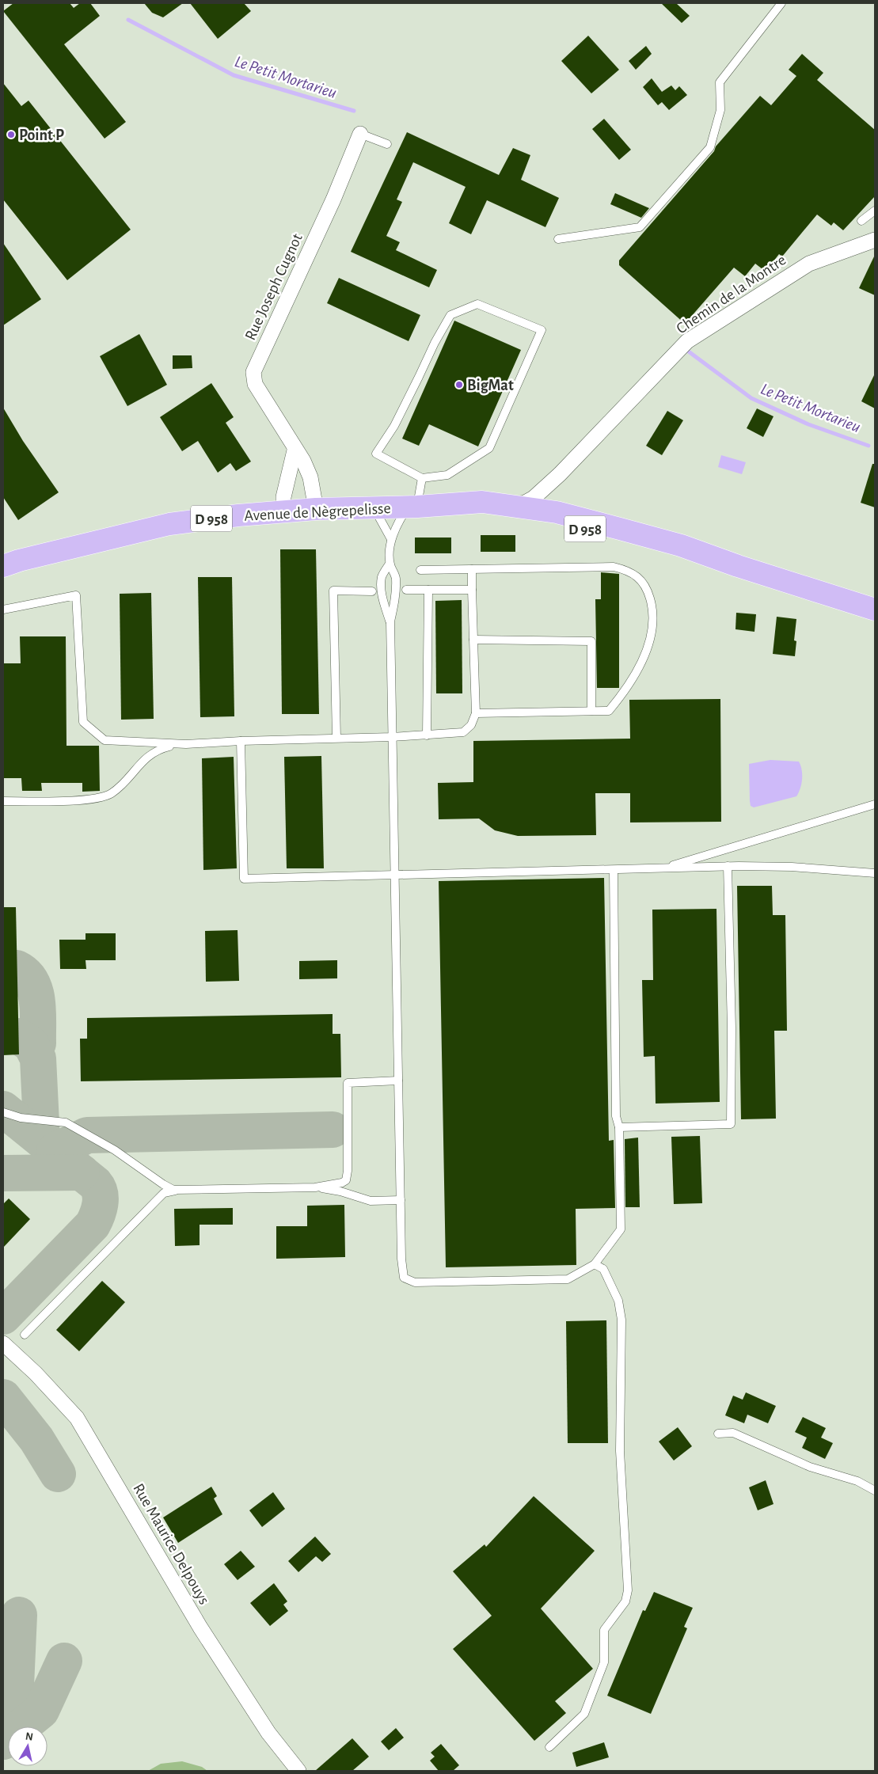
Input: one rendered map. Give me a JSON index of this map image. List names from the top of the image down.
{
  "streets": {
    "main road": ["Avenue de Nègrepelisse", "D 958"],
    "street": ["Rue Joseph Cugnot", "Chemin de la Montre", "Rue Maurice Delpouys"]
  },
  "crossings": [
    ["Rue Joseph Cugnot", "Avenue de Nègrepelisse"],
    ["Chemin de la Montre", "Avenue de Nègrepelisse"]
  ],
  "water": ["Le Petit Mortarieu"],
  "places": ["Point P", "BigMat"],
  "north": "top"
}
